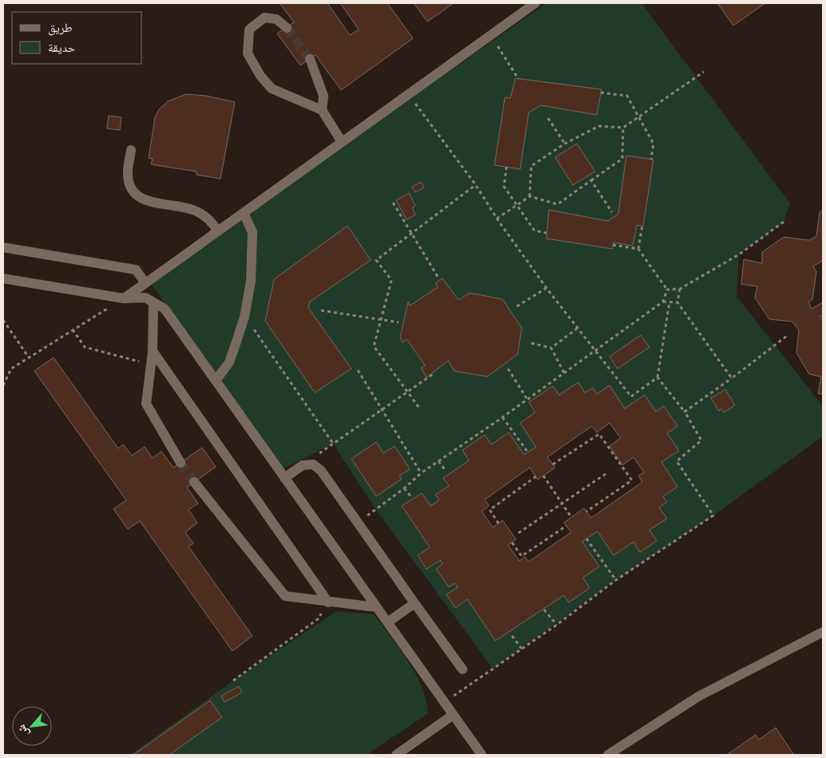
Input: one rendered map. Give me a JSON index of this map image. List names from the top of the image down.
{
  "legend": ["طريق", "حديقة"],
  "north": "bottom left"
}
